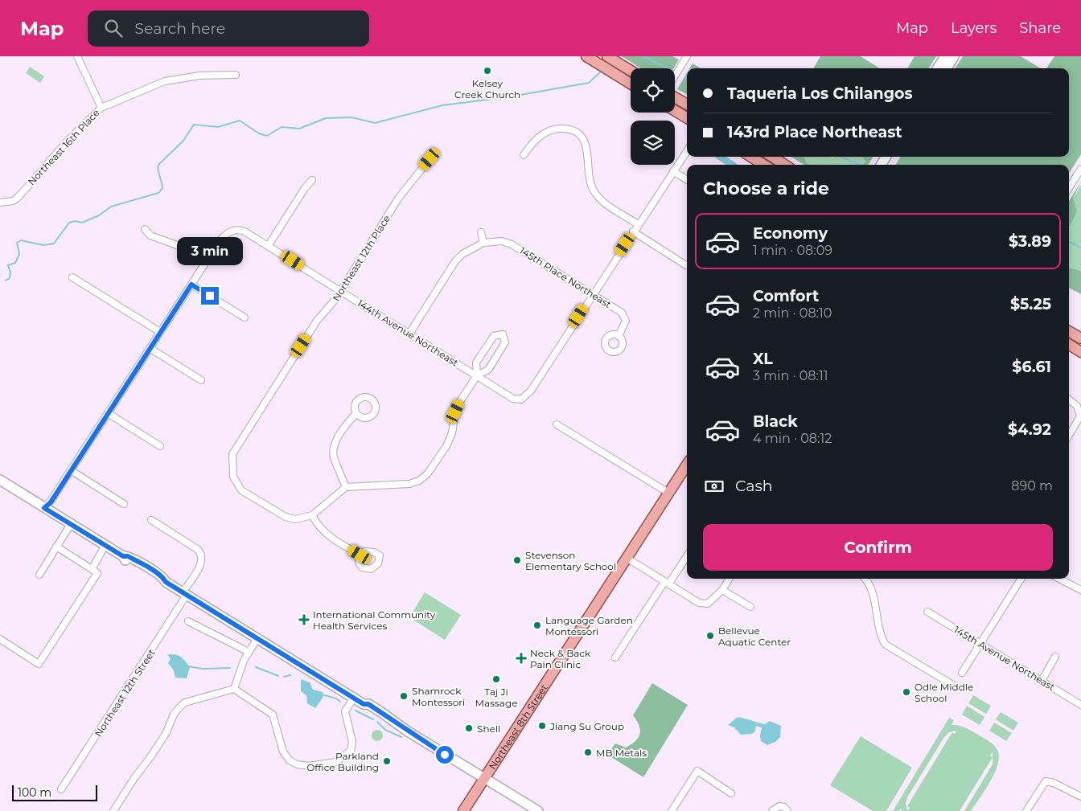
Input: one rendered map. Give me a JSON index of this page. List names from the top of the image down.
{
  "streets": {
    "main road": ["Northeast 8th Street"],
    "street": [
      "Northeast 16th Place",
      "Northeast 12th Place",
      "145th Place Northeast",
      "144th Avenue Northeast",
      "145th Avenue Northeast",
      "Northeast 12th Street"
    ]
  },
  "crossings": [
    ["Northeast 12th Place", "144th Avenue Northeast"],
    ["145th Place Northeast", "144th Avenue Northeast"]
  ],
  "places": {
    "other": [
      "Kelsey Creek Church",
      "Stevenson Elementary School",
      "Language Garden Montessori",
      "Bellevue Aquatic Center",
      "Taj Ji Massage",
      "Odle Middle School",
      "Shamrock Montessori",
      "Jiang Su Group",
      "Shell",
      "MB Metals",
      "Parkland Office Building"
    ],
    "health": ["International Community Health Services", "Neck & Back Pain Clinic"]
  },
  "scale_bar": "100 m",
  "page": {
    "header": "Map",
    "search": "Search here",
    "nav": ["Map", "Layers", "Share"],
    "banner": ["Taqueria Los Chilangos", "143rd Place Northeast"],
    "heading": "Choose a ride",
    "list": [
      {
        "name": "Economy",
        "note": "1 min · 08:09",
        "value": "$3.89"
      },
      {
        "name": "Comfort",
        "note": "2 min · 08:10",
        "value": "$5.25"
      },
      {
        "name": "XL",
        "note": "3 min · 08:11",
        "value": "$6.61"
      },
      {
        "name": "Black",
        "note": "4 min · 08:12",
        "value": "$4.92"
      }
    ],
    "bubble": "3 min",
    "pay": ["Cash", "890 m"],
    "buttons": "Confirm",
    "scale": "100 m"
  }
}
